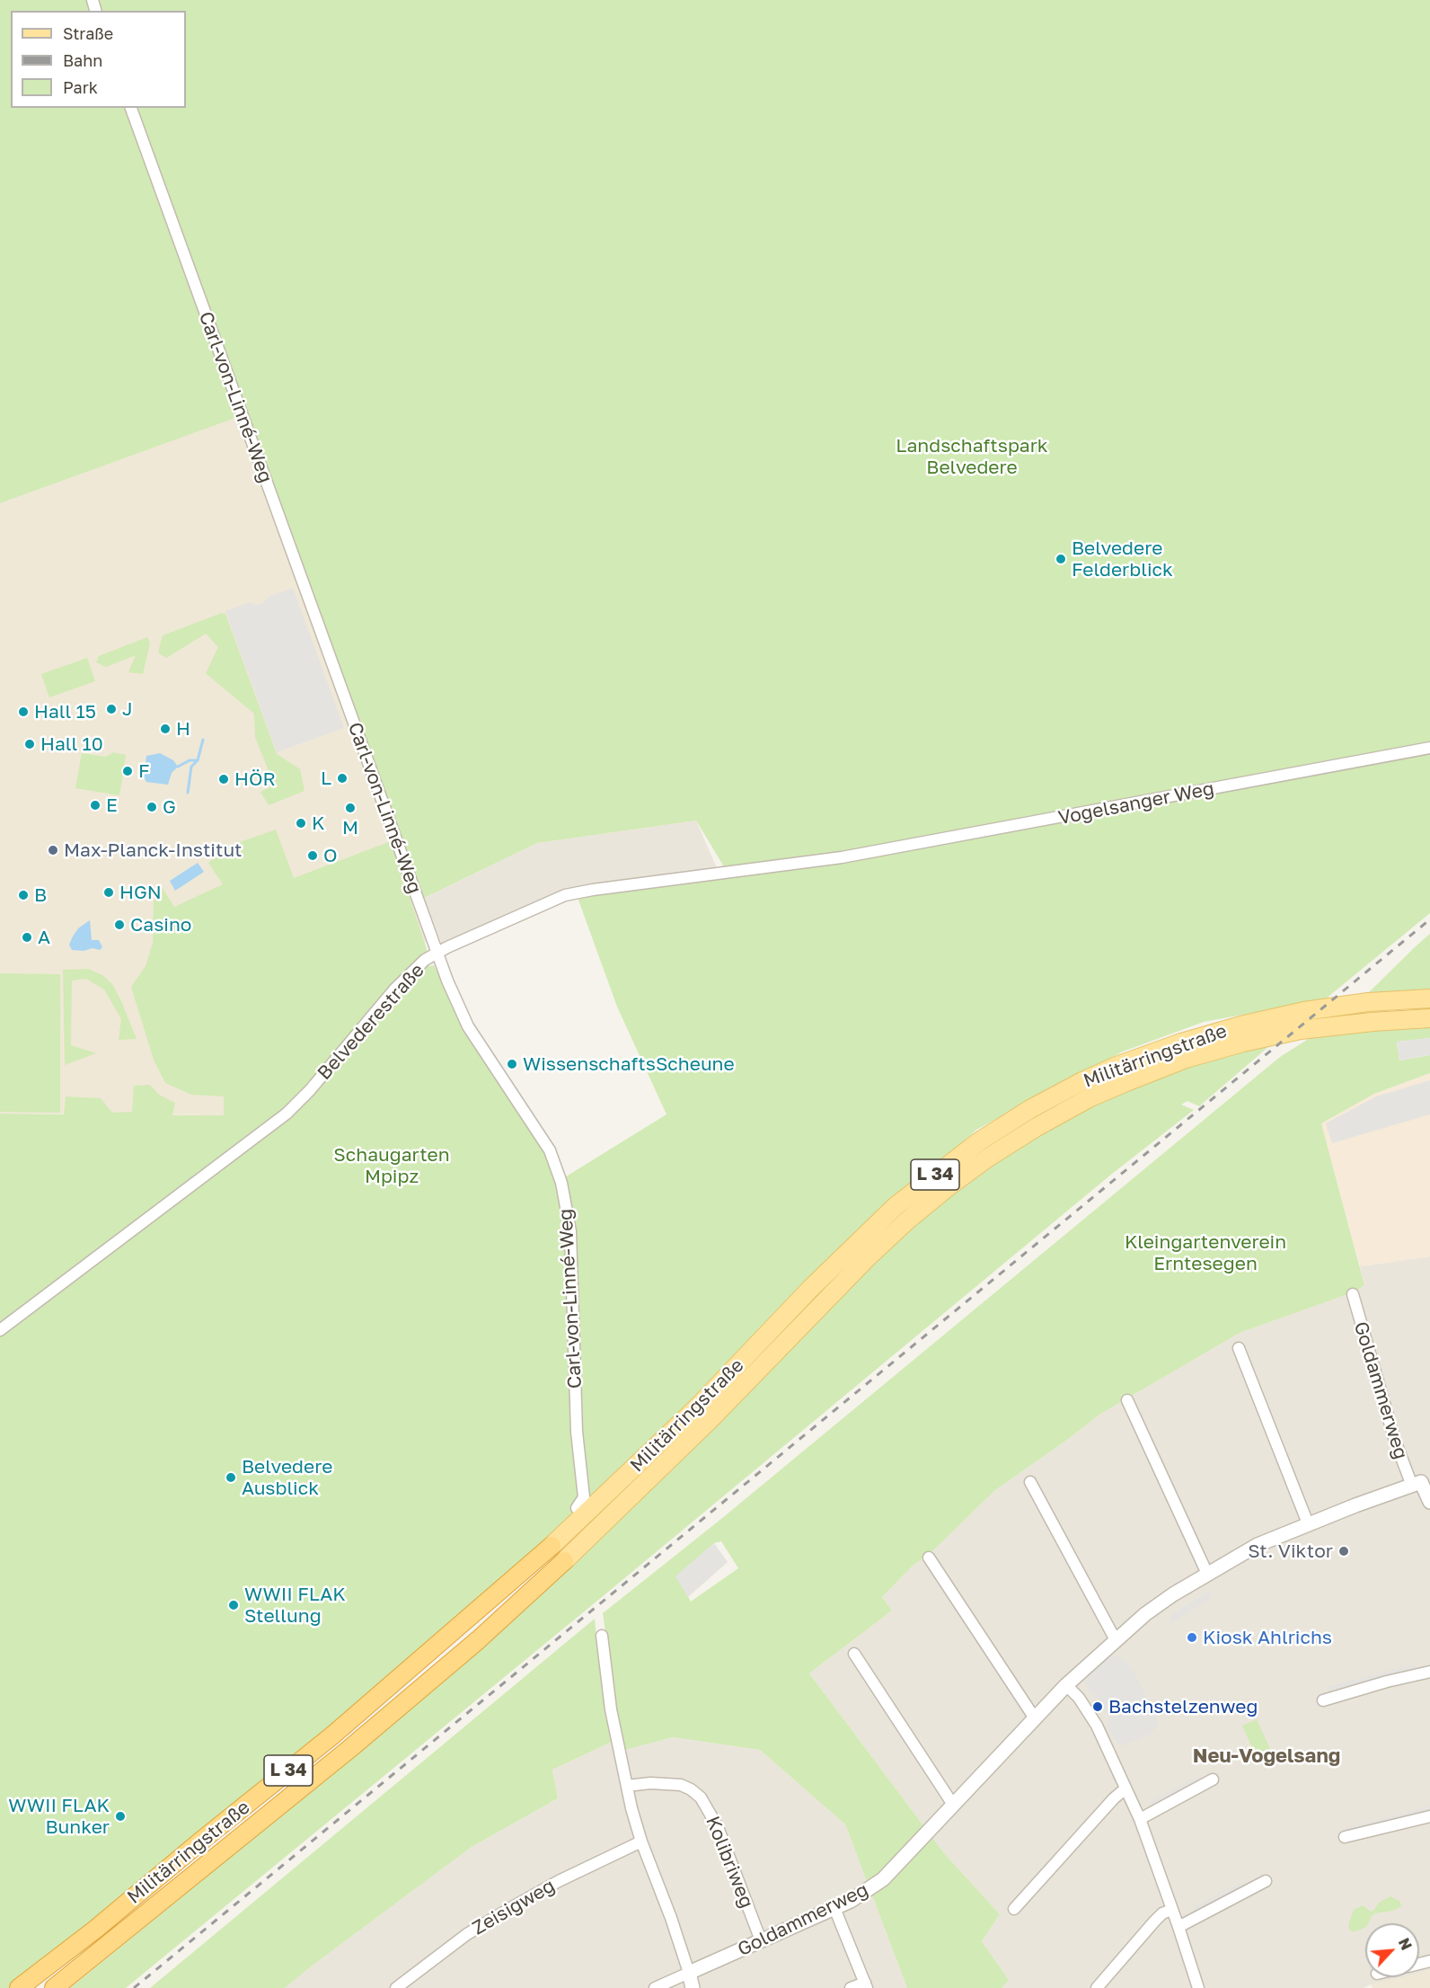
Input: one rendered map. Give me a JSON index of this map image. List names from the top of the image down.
{
  "streets": {
    "highway": ["Militärringstraße", "L 34"],
    "street": [
      "Carl-von-Linné-Weg",
      "Vogelsanger Weg",
      "Belvederestraße",
      "Goldammerweg",
      "Kolibriweg",
      "Zeisigweg"
    ]
  },
  "crossings": [
    ["Carl-von-Linné-Weg", "Belvederestraße"],
    ["Vogelsanger Weg", "Belvederestraße"],
    ["Goldammerweg", "Kolibriweg"]
  ],
  "districts": ["Neu-Vogelsang"],
  "parks": ["Landschaftspark Belvedere", "Schaugarten Mpipz", "Kleingartenverein Erntesegen"],
  "places": [
    "Belvedere Felderblick",
    "J",
    "Hall 15",
    "H",
    "Hall 10",
    "F",
    "L",
    "HÖR",
    "E",
    "G",
    "M",
    "K",
    "Max-Planck-Institut",
    "O",
    "HGN",
    "B",
    "Casino",
    "A",
    "WissenschaftsScheune",
    "Belvedere Ausblick",
    "St. Viktor",
    "WWII FLAK Stellung",
    "Kiosk Ahlrichs",
    "Bachstelzenweg",
    "WWII FLAK Bunker"
  ],
  "legend": ["Straße", "Bahn", "Park"],
  "north": "top right"
}
